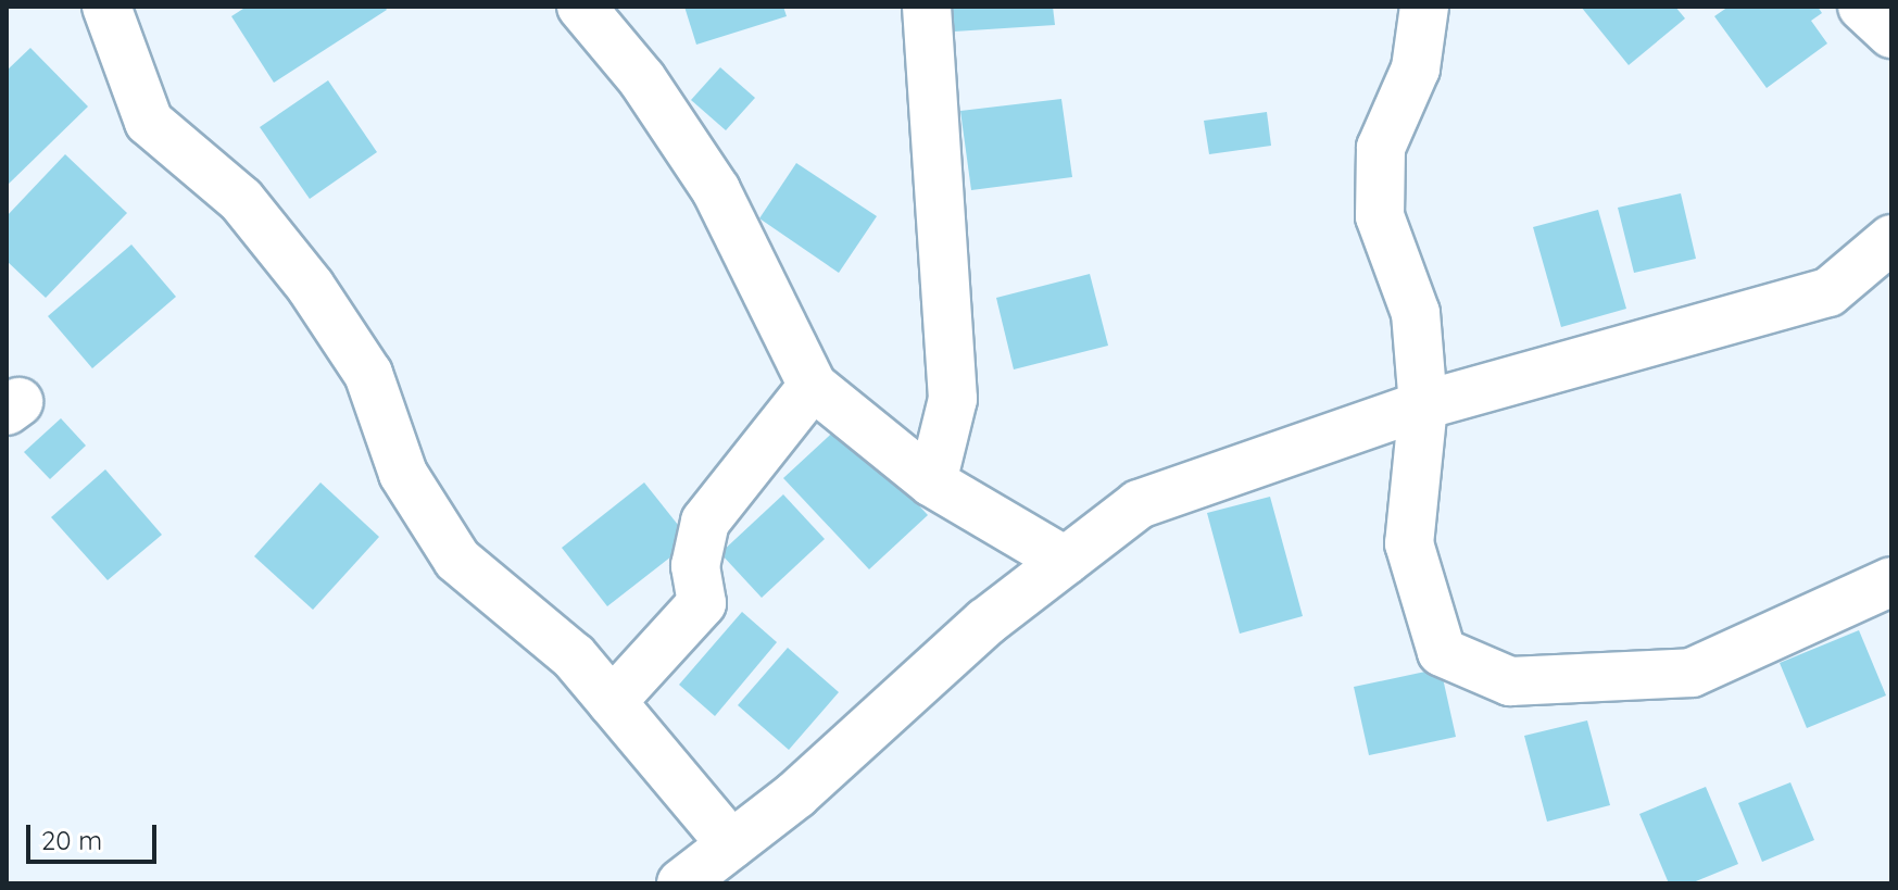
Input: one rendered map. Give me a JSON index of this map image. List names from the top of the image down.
{
  "scale_bar": "20 m"
}
